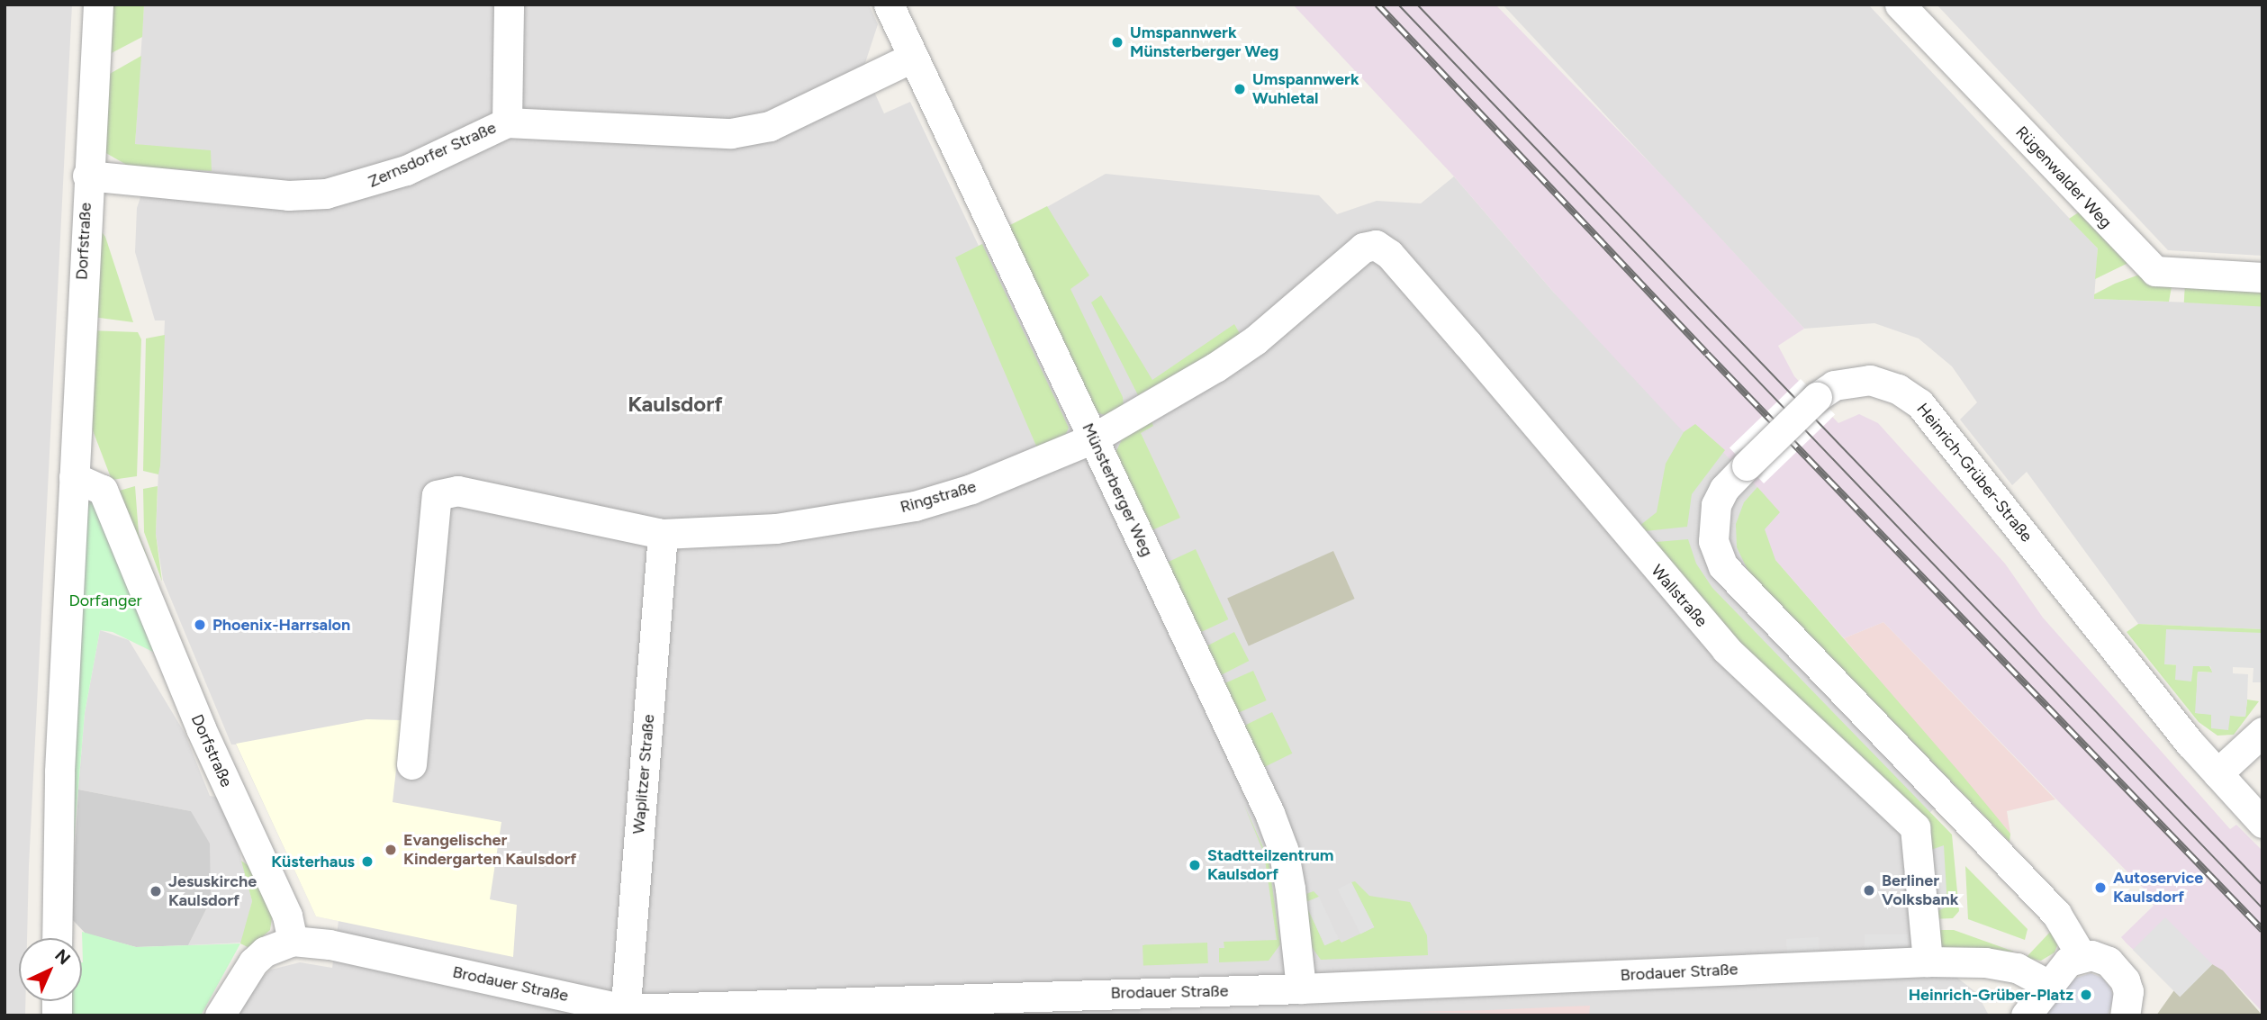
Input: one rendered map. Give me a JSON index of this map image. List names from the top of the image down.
{
  "streets": {
    "street": [
      "Zernsdorfer Straße",
      "Rügenwalder Weg",
      "Dorfstraße",
      "Heinrich-Grüber-Straße",
      "Münsterberger Weg",
      "Ringstraße",
      "Wallstraße",
      "Waplitzer Straße",
      "Brodauer Straße"
    ]
  },
  "crossings": [
    ["Zernsdorfer Straße", "Dorfstraße"],
    ["Zernsdorfer Straße", "Münsterberger Weg"],
    ["Dorfstraße", "Brodauer Straße"],
    ["Münsterberger Weg", "Ringstraße"],
    ["Münsterberger Weg", "Brodauer Straße"],
    ["Ringstraße", "Wallstraße"],
    ["Ringstraße", "Waplitzer Straße"],
    ["Wallstraße", "Brodauer Straße"],
    ["Waplitzer Straße", "Brodauer Straße"]
  ],
  "districts": ["Kaulsdorf"],
  "parks": ["Dorfanger"],
  "places": [
    "Umspannwerk Münsterberger Weg",
    "Umspannwerk Wuhletal",
    "Phoenix-Harrsalon",
    "Evangelischer Kindergarten Kaulsdorf",
    "Küsterhaus",
    "Stadtteilzentrum Kaulsdorf",
    "Autoservice Kaulsdorf",
    "Berliner Volksbank",
    "Jesuskirche Kaulsdorf",
    "Heinrich-Grüber-Platz"
  ],
  "north": "top right"
}
